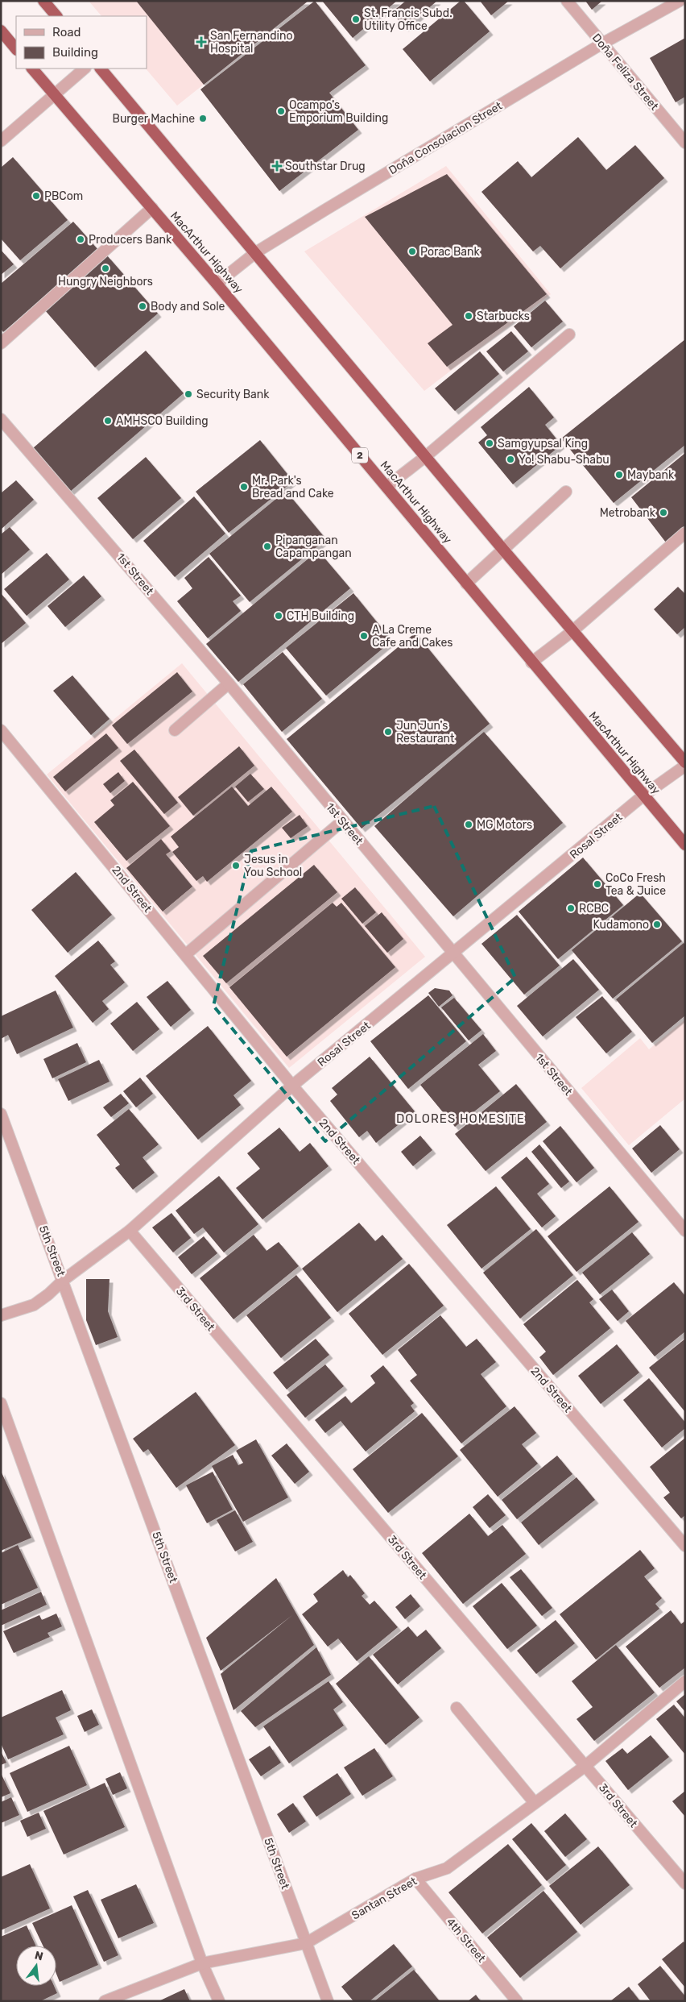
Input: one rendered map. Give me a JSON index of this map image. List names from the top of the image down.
{
  "streets": {
    "highway": ["MacArthur Highway", "2"],
    "street": [
      "Doña Feliza Street",
      "Doña Consolacion Street",
      "1st Street",
      "Rosal Street",
      "2nd Street",
      "5th Street",
      "3rd Street",
      "Santan Street",
      "4th Street"
    ]
  },
  "crossings": [
    ["Doña Feliza Street", "Doña Consolacion Street"],
    ["Doña Consolacion Street", "MacArthur Highway"],
    ["MacArthur Highway", "Rosal Street"],
    ["1st Street", "Rosal Street"],
    ["Rosal Street", "2nd Street"],
    ["Rosal Street", "5th Street"],
    ["Rosal Street", "3rd Street"],
    ["5th Street", "Santan Street"],
    ["3rd Street", "Santan Street"],
    ["Santan Street", "4th Street"]
  ],
  "districts": ["DOLORES HOMESITE"],
  "places": {
    "other": [
      "St. Francis Subd. Utility Office",
      "Ocampo's Emporium Building",
      "Burger Machine",
      "PBCom",
      "Producers Bank",
      "Porac Bank",
      "Hungry Neighbors",
      "Body and Sole",
      "Starbucks",
      "Security Bank",
      "AMHSCO Building",
      "Samgyupsal King",
      "Yo! Shabu-Shabu",
      "Maybank",
      "Mr. Park's Bread and Cake",
      "Metrobank",
      "Pipanganan Capampangan",
      "CTH Building",
      "A La Creme Cafe and Cakes",
      "Jun Jun's Restaurant",
      "MG Motors",
      "Jesus in You School",
      "CoCo Fresh Tea & Juice",
      "RCBC",
      "Kudamono"
    ],
    "health": ["San Fernandino Hospital", "Southstar Drug"]
  },
  "legend": ["Road", "Building"],
  "north": "top"
}
